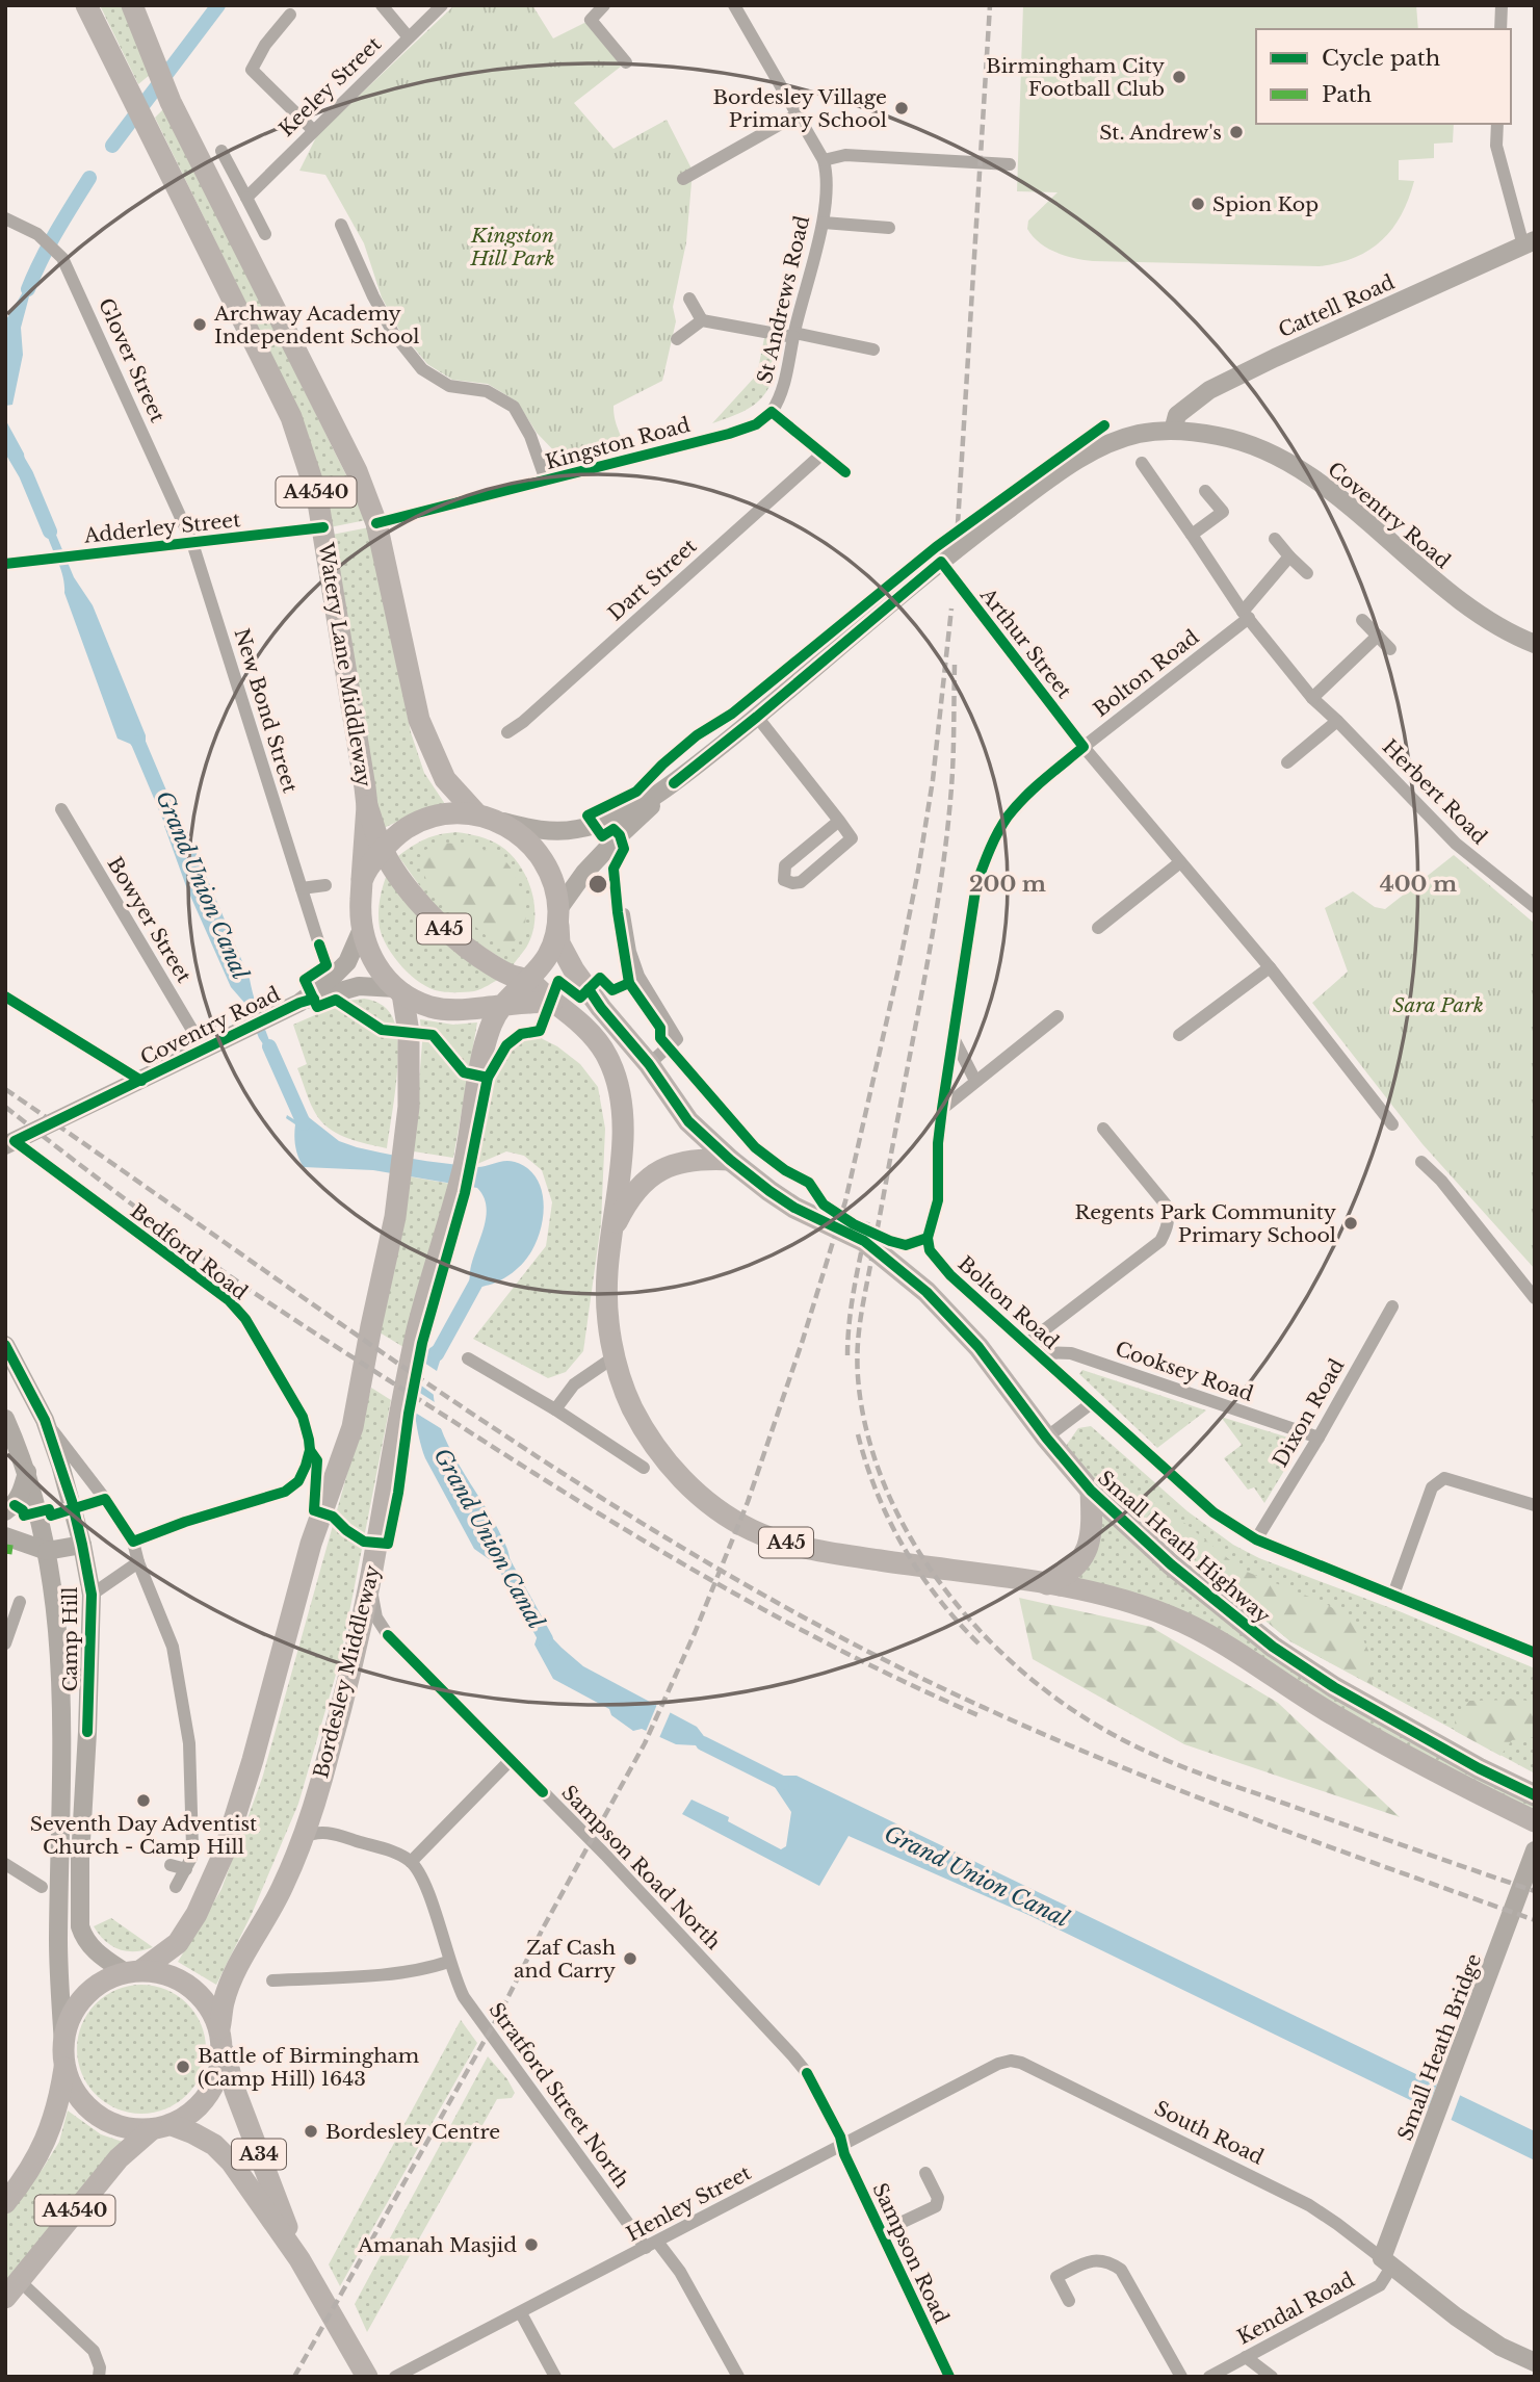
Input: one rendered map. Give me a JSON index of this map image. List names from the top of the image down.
{
  "streets": {
    "highway": [
      "A4540",
      "Watery Lane Middleway",
      "A45",
      "Small Heath Highway",
      "Bordesley Middleway",
      "A34"
    ],
    "main road": [
      "Cattell Road",
      "Coventry Road",
      "Camp Hill",
      "Small Heath Bridge"
    ],
    "street": [
      "Keeley Street",
      "St Andrews Road",
      "Glover Street",
      "Kingston Road",
      "Adderley Street",
      "Dart Street",
      "Arthur Street",
      "Bolton Road",
      "New Bond Street",
      "Herbert Road",
      "Bowyer Street",
      "Bedford Road",
      "Cooksey Road",
      "Dixon Road",
      "Sampson Road North",
      "Stratford Street North",
      "South Road",
      "Henley Street",
      "Sampson Road",
      "Kendal Road"
    ]
  },
  "crossings": [
    ["St Andrews Road", "Kingston Road"],
    ["Cattell Road", "Coventry Road"],
    ["Glover Street", "Adderley Street"],
    ["Glover Street", "New Bond Street"],
    ["Kingston Road", "A4540"],
    ["A4540", "Coventry Road"],
    ["A4540", "Watery Lane Middleway"],
    ["A4540", "A45"],
    ["A4540", "Small Heath Highway"],
    ["A4540", "Camp Hill"],
    ["A4540", "Bordesley Middleway"],
    ["A4540", "A34"],
    ["Coventry Road", "Arthur Street"],
    ["Coventry Road", "Bowyer Street"],
    ["Coventry Road", "Bedford Road"],
    ["Coventry Road", "Small Heath Highway"],
    ["Adderley Street", "Watery Lane Middleway"],
    ["Adderley Street", "New Bond Street"],
    ["Arthur Street", "Bolton Road"],
    ["Watery Lane Middleway", "A45"],
    ["Bolton Road", "Herbert Road"],
    ["Bolton Road", "Cooksey Road"],
    ["Bolton Road", "Dixon Road"],
    ["Cooksey Road", "Dixon Road"],
    ["Camp Hill", "Bordesley Middleway"],
    ["Camp Hill", "A34"],
    ["Bordesley Middleway", "Sampson Road North"],
    ["Bordesley Middleway", "A34"],
    ["Sampson Road North", "Henley Street"],
    ["Sampson Road North", "Sampson Road"],
    ["Small Heath Bridge", "South Road"],
    ["Small Heath Bridge", "Kendal Road"],
    ["Stratford Street North", "Henley Street"],
    ["South Road", "Henley Street"],
    ["South Road", "Kendal Road"],
    ["Henley Street", "Sampson Road"]
  ],
  "water": ["Grand Union Canal"],
  "parks": ["Kingston Hill Park", "Sara Park"],
  "places": [
    "Birmingham City Football Club",
    "Bordesley Village Primary School",
    "St. Andrew's",
    "Spion Kop",
    "Archway Academy Independent School",
    "Regents Park Community Primary School",
    "Seventh Day Adventist Church - Camp Hill",
    "Zaf Cash and Carry",
    "Battle of Birmingham (Camp Hill) 1643",
    "Bordesley Centre",
    "Amanah Masjid"
  ],
  "legend": ["Cycle path", "Path"],
  "rings": ["200 m", "400 m"]
}
